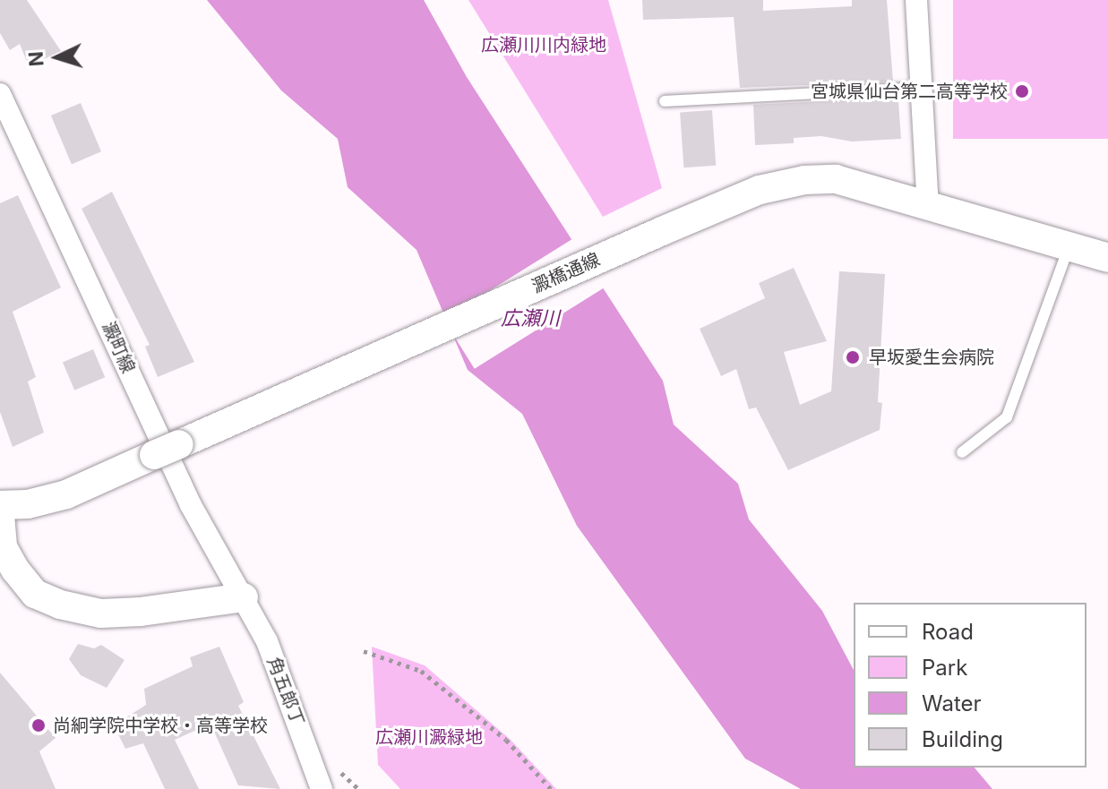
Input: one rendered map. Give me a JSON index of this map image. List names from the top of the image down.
{
  "streets": {
    "street": ["澱橋通線", "澱町線", "角五郎丁"]
  },
  "crossings": [
    ["澱町線", "角五郎丁"]
  ],
  "water": ["広瀬川"],
  "parks": ["広瀬川川内緑地", "広瀬川澱緑地"],
  "places": ["宮城県仙台第二高等学校", "早坂愛生会病院", "尚絅学院中学校・高等学校"],
  "legend": [
    "Road",
    "Park",
    "Water",
    "Building"
  ],
  "north": "left"
}
